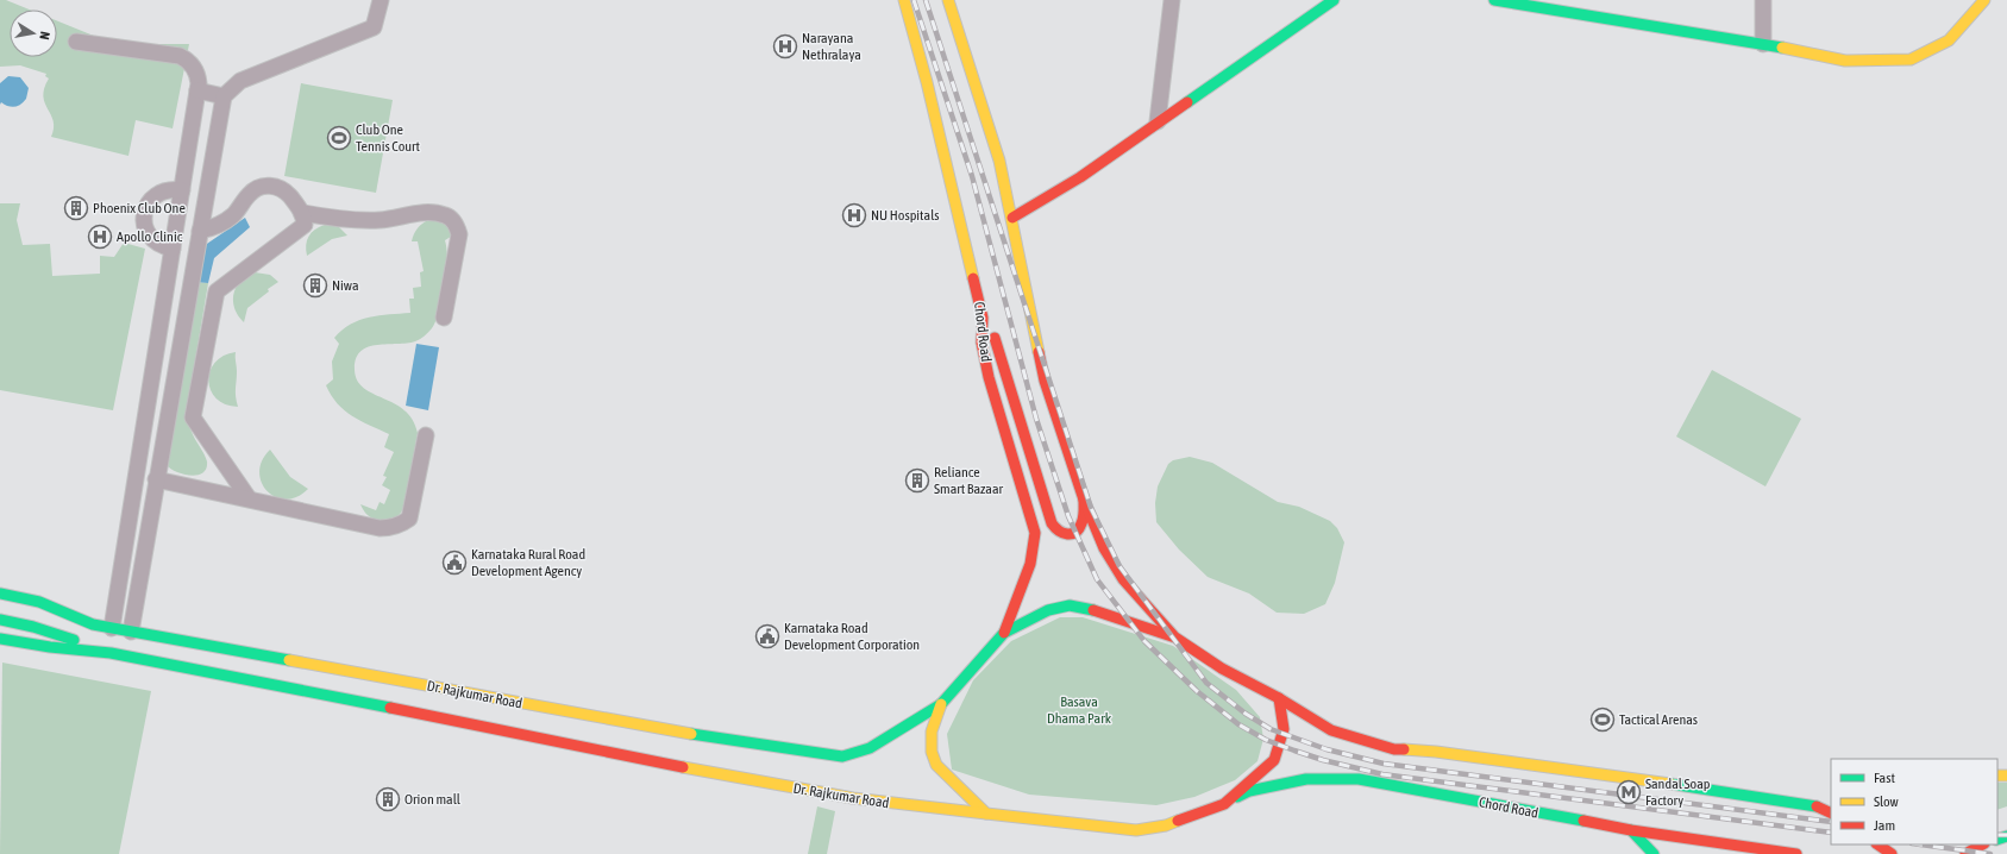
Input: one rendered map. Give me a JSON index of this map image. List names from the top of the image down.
{
  "streets": {
    "main road": ["Chord Road", "Dr. Rajkumar Road"]
  },
  "crossings": [
    ["Chord Road", "Dr. Rajkumar Road"]
  ],
  "parks": ["Basava Dhama Park"],
  "places": {
    "hospital": ["Narayana Nethralaya", "NU Hospitals", "Apollo Clinic"],
    "sports": ["Club One Tennis Court", "Tactical Arenas"],
    "building": [
      "Phoenix Club One",
      "Niwa",
      "Reliance Smart Bazaar",
      "Orion mall"
    ],
    "public building": ["Karnataka Rural Road Development Agency", "Karnataka Road Development Corporation"],
    "metro station": ["Sandal Soap Factory"]
  },
  "legend": ["Fast", "Slow", "Jam"],
  "north": "right"
}
